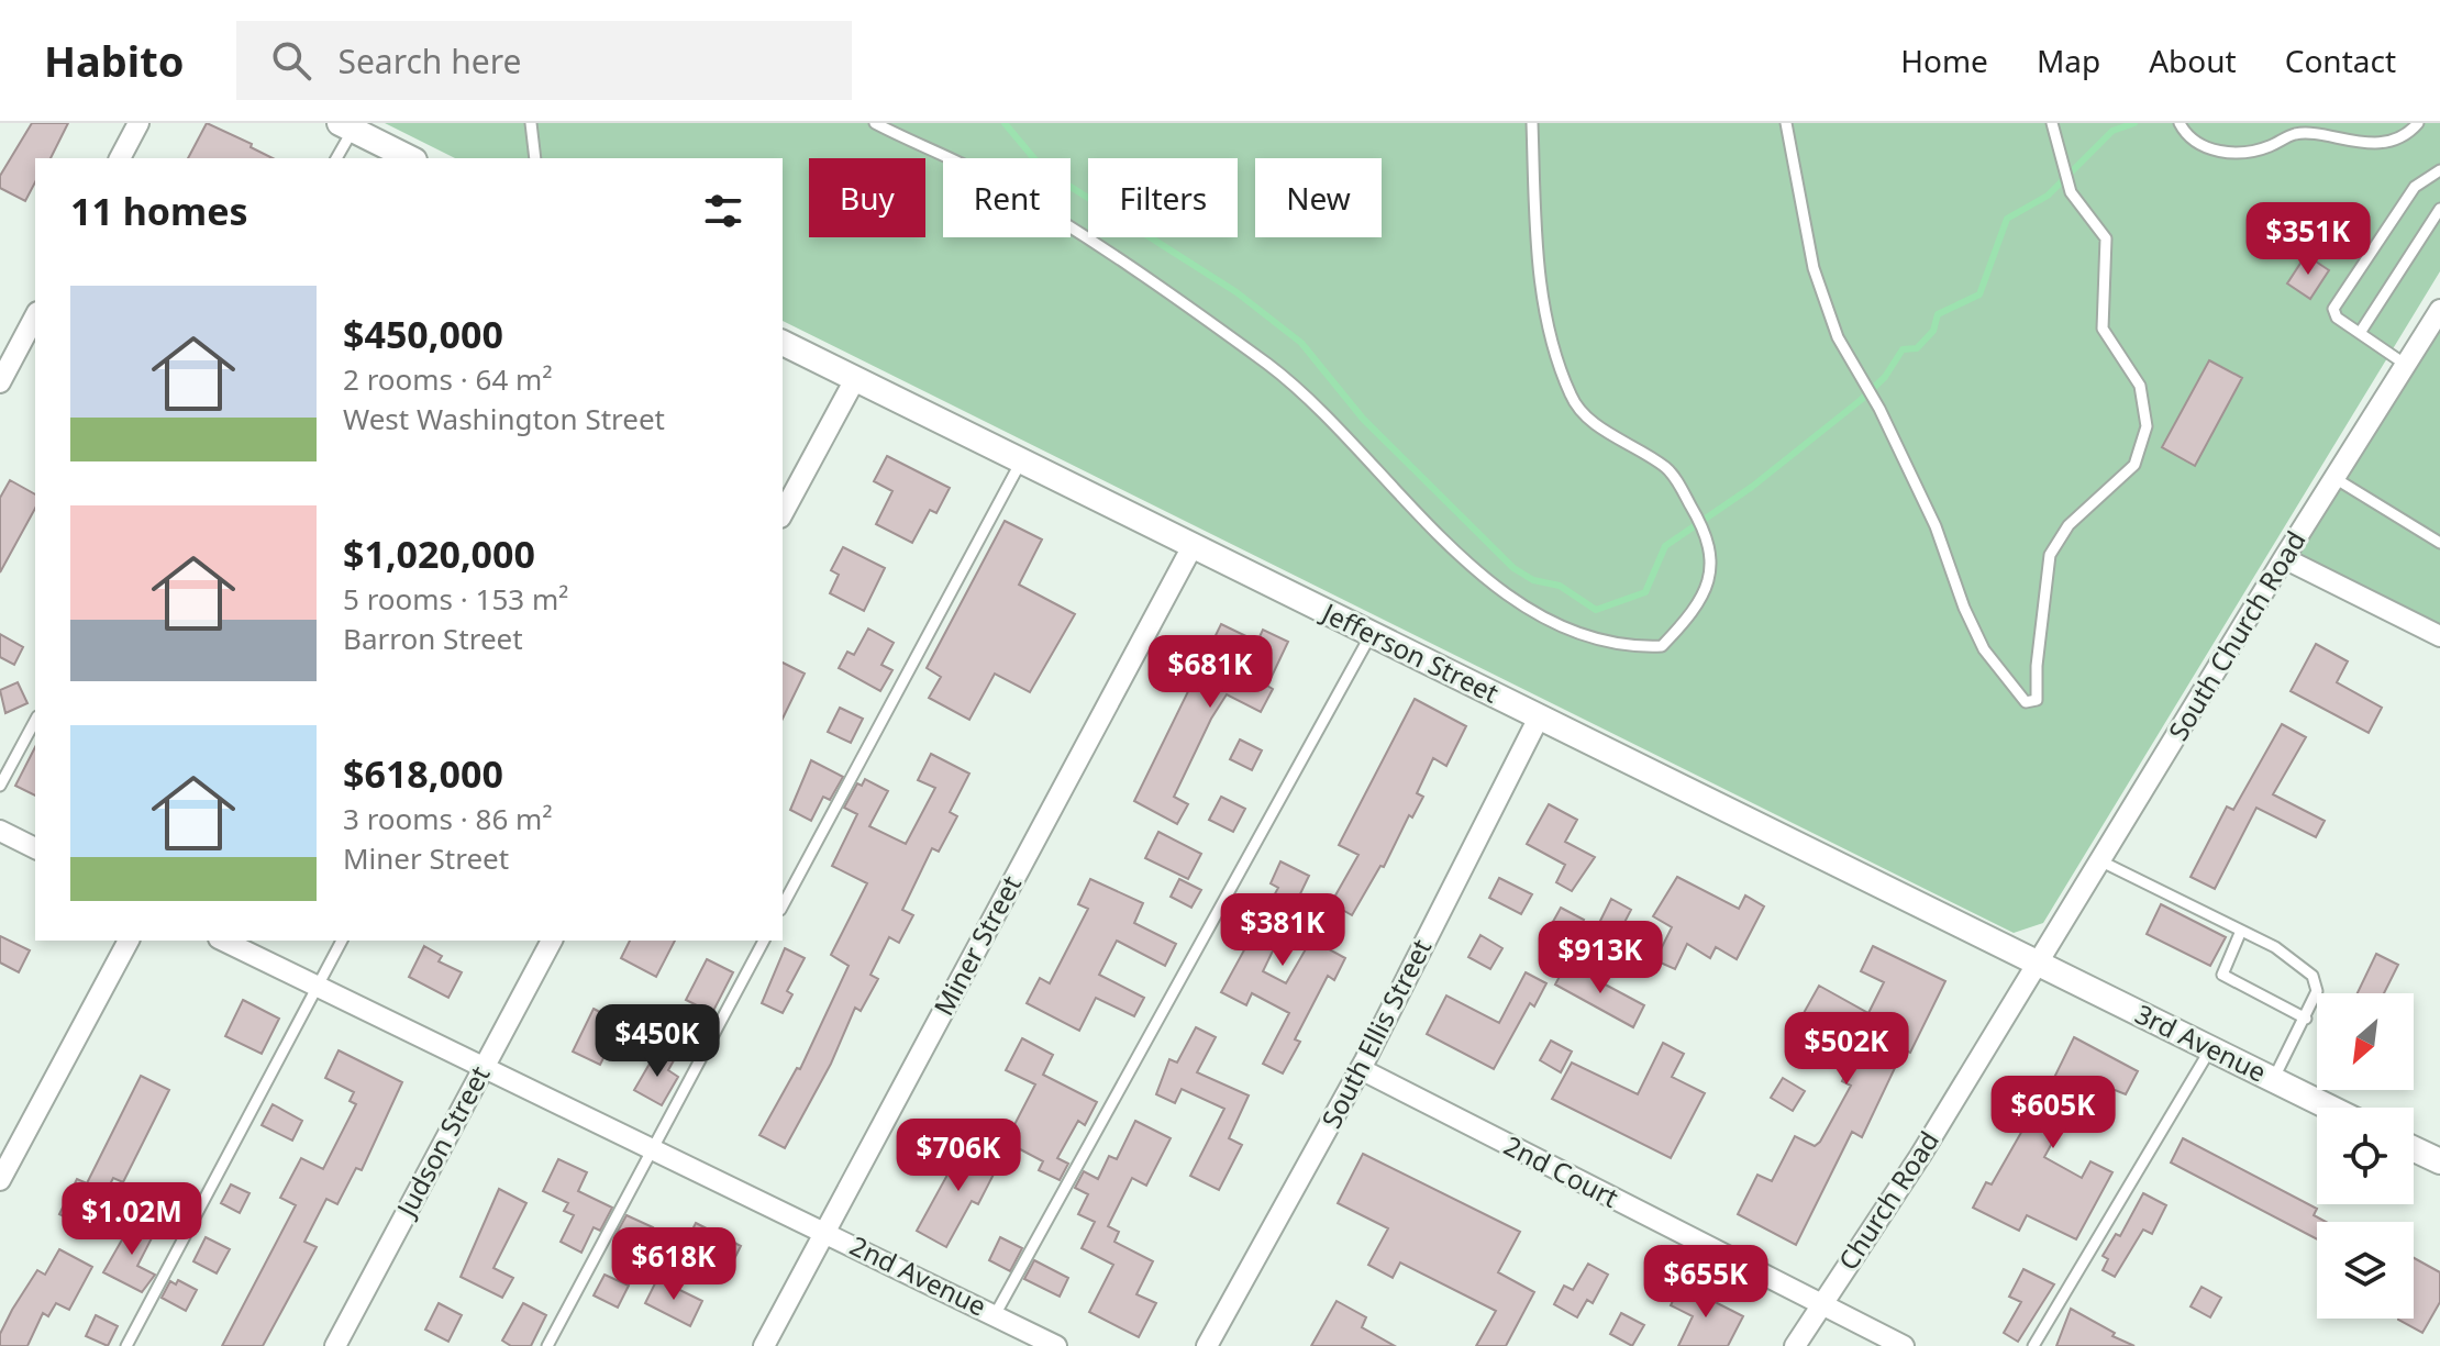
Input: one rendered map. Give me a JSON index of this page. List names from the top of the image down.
{
  "streets": {
    "street": [
      "South Church Road",
      "Jefferson Street",
      "Miner Street",
      "South Ellis Street",
      "3rd Avenue",
      "Judson Street",
      "2nd Court",
      "Church Road",
      "2nd Avenue"
    ]
  },
  "crossings": [
    ["South Church Road", "Jefferson Street"],
    ["South Church Road", "3rd Avenue"],
    ["South Church Road", "Church Road"],
    ["Jefferson Street", "Miner Street"],
    ["Jefferson Street", "South Ellis Street"],
    ["Jefferson Street", "3rd Avenue"],
    ["Jefferson Street", "Church Road"],
    ["Miner Street", "2nd Avenue"],
    ["South Ellis Street", "2nd Court"],
    ["3rd Avenue", "Church Road"],
    ["Judson Street", "2nd Avenue"],
    ["2nd Court", "Church Road"]
  ],
  "north": "bottom left",
  "page": {
    "header": "Habito",
    "search": "Search here",
    "nav": [
      "Home",
      "Map",
      "About",
      "Contact"
    ],
    "chip": [
      "Buy",
      "Rent",
      "Filters",
      "New"
    ],
    "heading": "11 homes",
    "price": [
      "$351K",
      "$681K",
      "$381K",
      "$913K",
      "$450K",
      "$502K",
      "$605K",
      "$706K",
      "$1.02M",
      "$618K",
      "$655K"
    ],
    "list": [
      {
        "name": "$450,000",
        "note": "2 rooms · 64 m² · West Washington Street"
      },
      {
        "name": "$1,020,000",
        "note": "5 rooms · 153 m² · Barron Street"
      },
      {
        "name": "$618,000",
        "note": "3 rooms · 86 m² · Miner Street"
      }
    ]
  }
}
